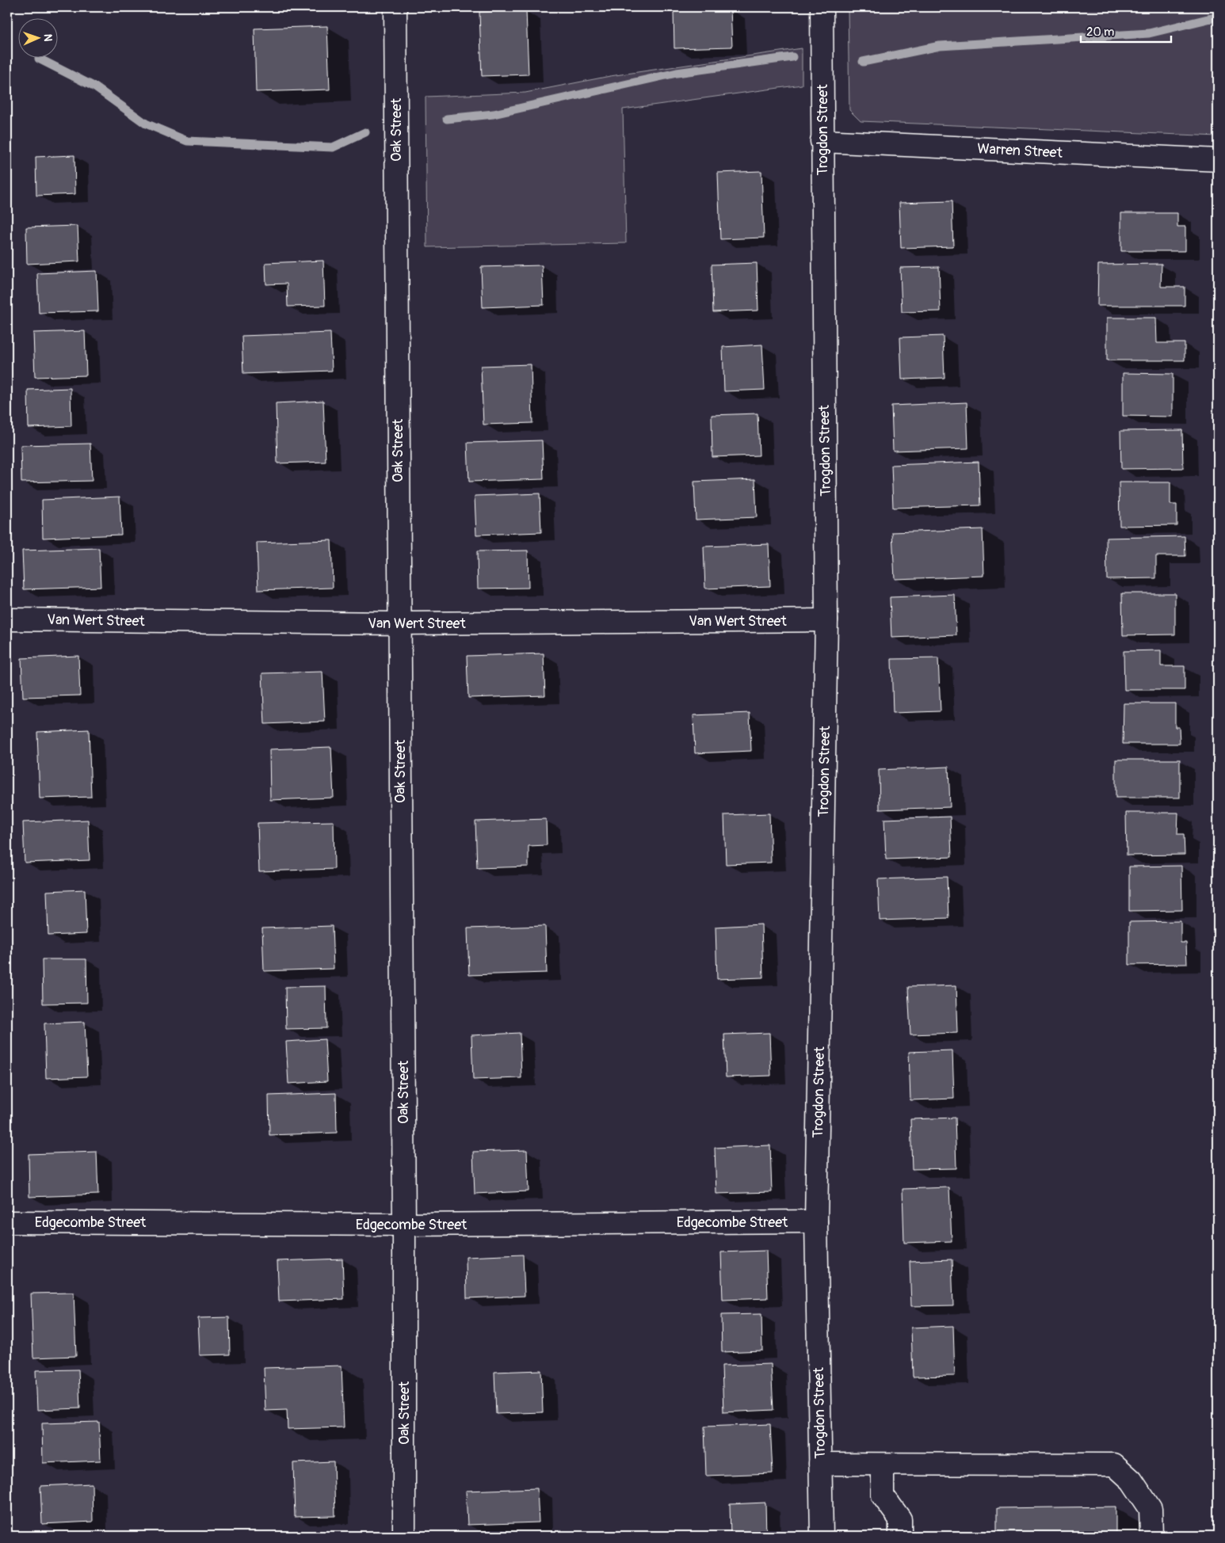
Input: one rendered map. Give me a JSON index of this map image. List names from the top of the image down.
{
  "streets": {
    "street": [
      "Oak Street",
      "Trogdon Street",
      "Warren Street",
      "Van Wert Street",
      "Edgecombe Street"
    ]
  },
  "crossings": [
    ["Oak Street", "Van Wert Street"],
    ["Oak Street", "Edgecombe Street"],
    ["Trogdon Street", "Warren Street"],
    ["Trogdon Street", "Van Wert Street"],
    ["Trogdon Street", "Edgecombe Street"]
  ],
  "scale_bar": "20 m",
  "north": "right"
}
